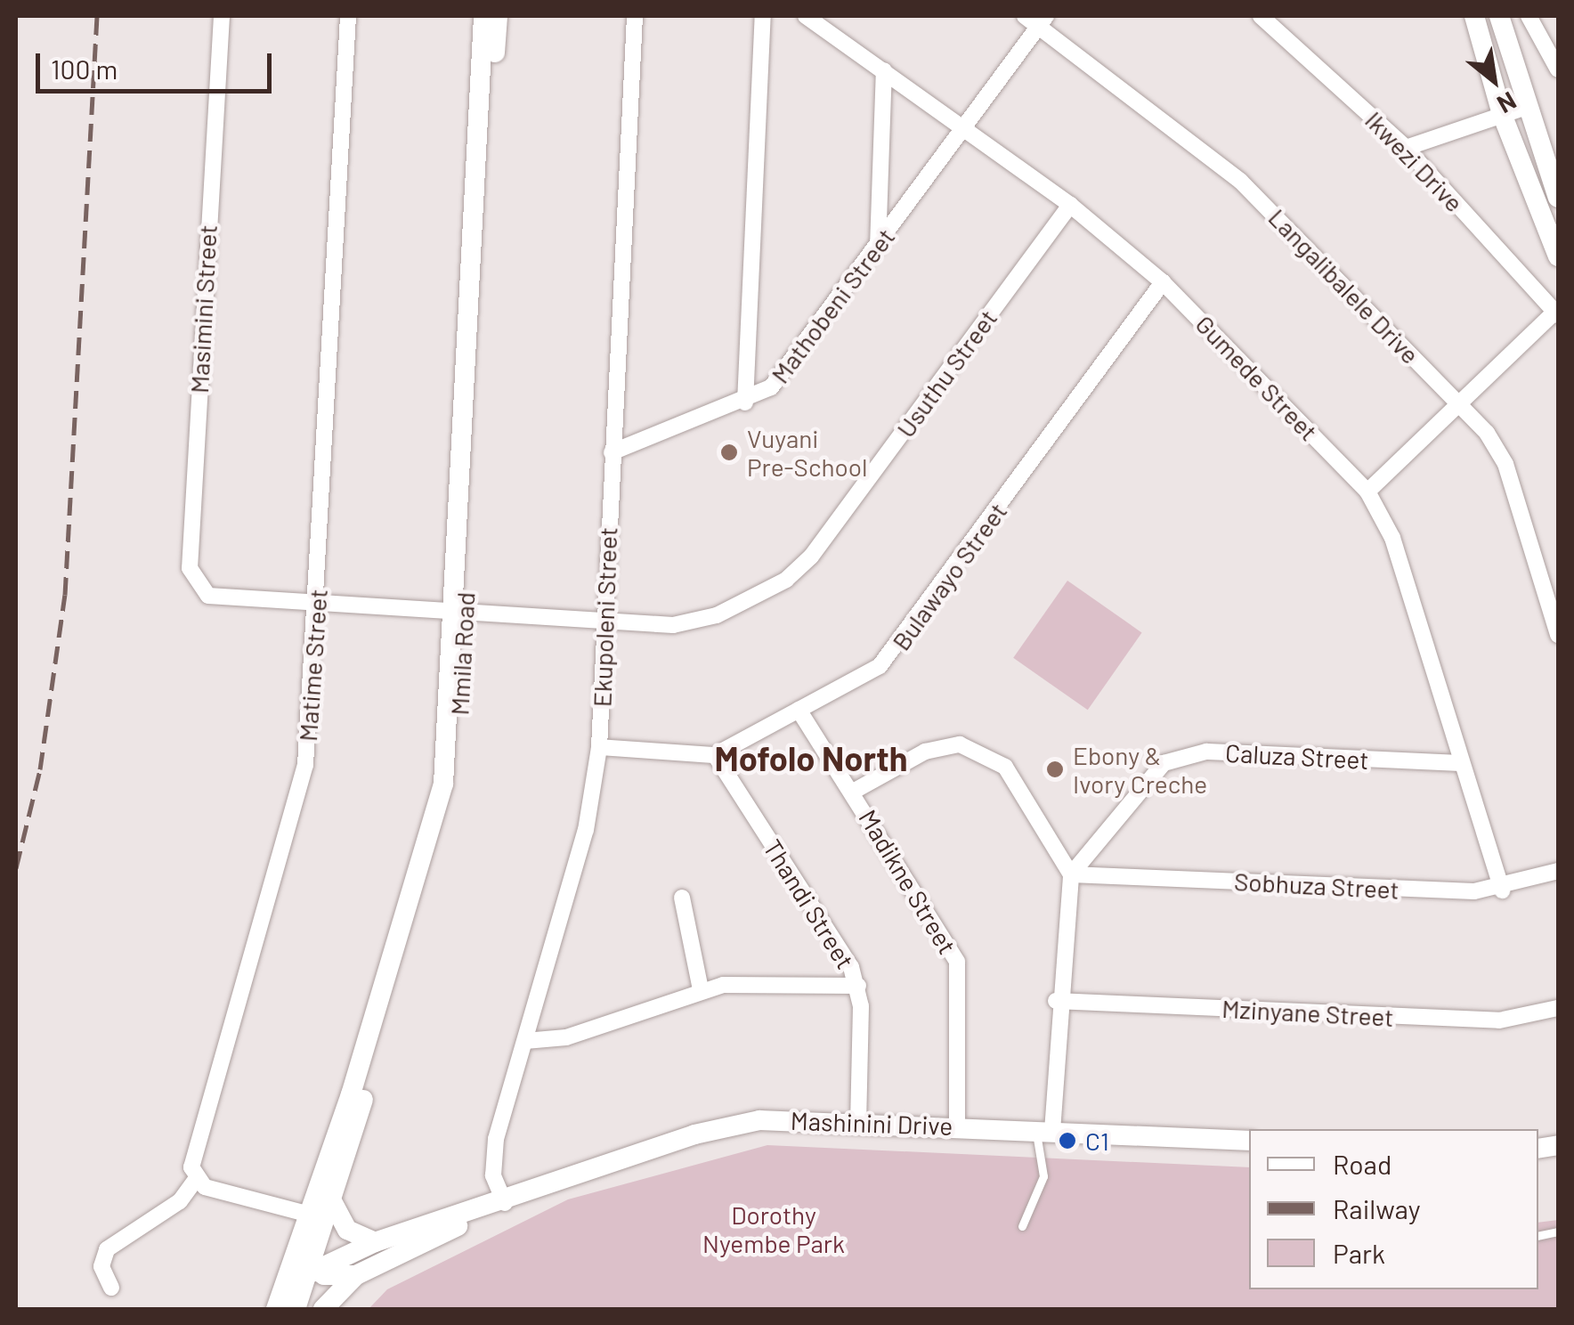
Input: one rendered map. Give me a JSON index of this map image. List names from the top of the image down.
{
  "streets": {
    "main road": ["Mmila Road", "Mashinini Drive"],
    "street": [
      "Ikwezi Drive",
      "Langalibalele Drive",
      "Mathobeni Street",
      "Masimini Street",
      "Usuthu Street",
      "Gumede Street",
      "Bulawayo Street",
      "Ekupoleni Street",
      "Matime Street",
      "Caluza Street",
      "Madikne Street",
      "Sobhuza Street",
      "Thandi Street",
      "Mzinyane Street"
    ]
  },
  "crossings": [
    ["Langalibalele Drive", "Mathobeni Street"],
    ["Mathobeni Street", "Gumede Street"],
    ["Mathobeni Street", "Ekupoleni Street"],
    ["Masimini Street", "Usuthu Street"],
    ["Usuthu Street", "Gumede Street"],
    ["Usuthu Street", "Ekupoleni Street"],
    ["Usuthu Street", "Mmila Road"],
    ["Usuthu Street", "Matime Street"],
    ["Gumede Street", "Bulawayo Street"],
    ["Gumede Street", "Caluza Street"],
    ["Gumede Street", "Sobhuza Street"],
    ["Bulawayo Street", "Madikne Street"],
    ["Bulawayo Street", "Thandi Street"],
    ["Ekupoleni Street", "Mashinini Drive"],
    ["Mmila Road", "Mashinini Drive"],
    ["Caluza Street", "Sobhuza Street"],
    ["Madikne Street", "Mashinini Drive"],
    ["Thandi Street", "Mashinini Drive"]
  ],
  "districts": ["Mofolo North"],
  "parks": ["Dorothy Nyembe Park"],
  "places": ["Vuyani Pre-School", "Ebony & Ivory Creche", "C1"],
  "legend": ["Road", "Railway", "Park"],
  "scale_bar": "100 m",
  "north": "bottom right"
}
